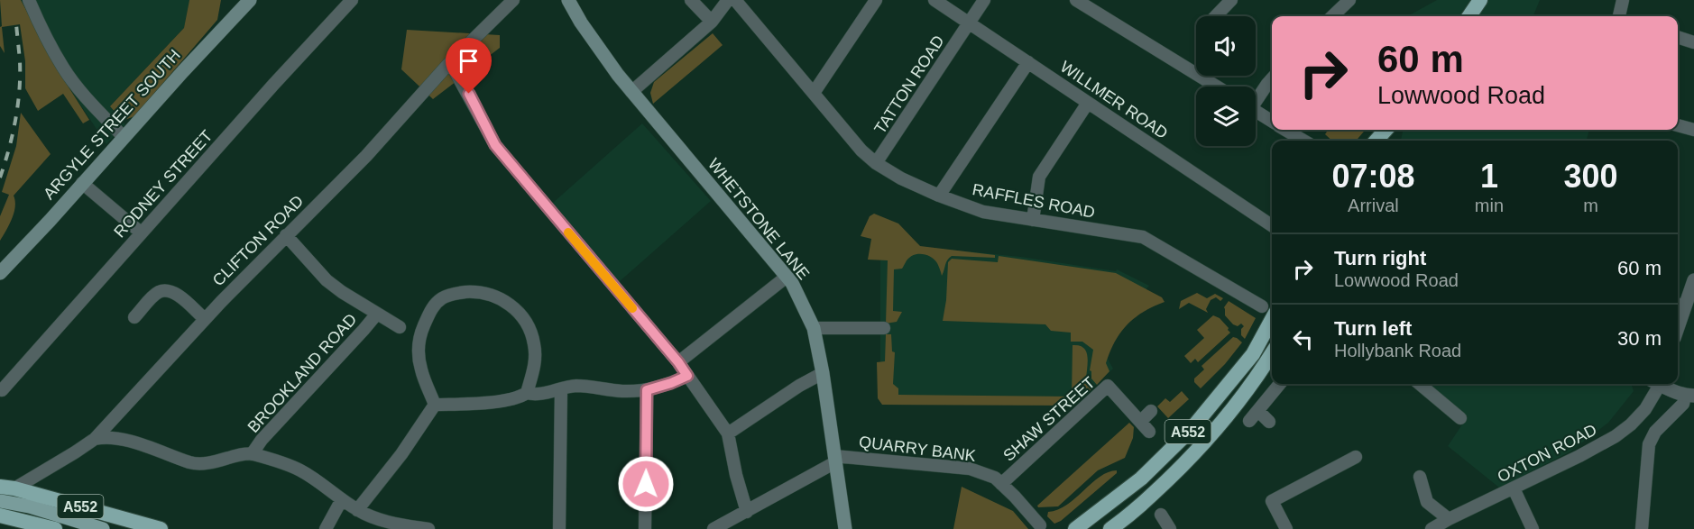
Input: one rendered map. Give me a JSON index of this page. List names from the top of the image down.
{
  "streets": {
    "highway": ["A552"],
    "main road": ["ARGYLE STREET SOUTH", "WHETSTONE LANE"],
    "street": [
      "TATTON ROAD",
      "WILLMER ROAD",
      "RODNEY STREET",
      "RAFFLES ROAD",
      "CLIFTON ROAD",
      "BROOKLAND ROAD",
      "SHAW STREET",
      "QUARRY BANK",
      "OXTON ROAD"
    ]
  },
  "crossings": [
    ["TATTON ROAD", "WILLMER ROAD"],
    ["TATTON ROAD", "RAFFLES ROAD"],
    ["RAFFLES ROAD", "A552"],
    ["WHETSTONE LANE", "QUARRY BANK"],
    ["CLIFTON ROAD", "A552"],
    ["SHAW STREET", "QUARRY BANK"]
  ],
  "page": {
    "turn": ["60 m", "Lowwood Road"],
    "eta": [
      "07:08",
      "Arrival",
      "1",
      "min",
      "300",
      "m"
    ],
    "list": [
      {
        "name": "Turn right",
        "note": "Lowwood Road",
        "value": "60 m"
      },
      {
        "name": "Turn left",
        "note": "Hollybank Road",
        "value": "30 m"
      }
    ]
  }
}
